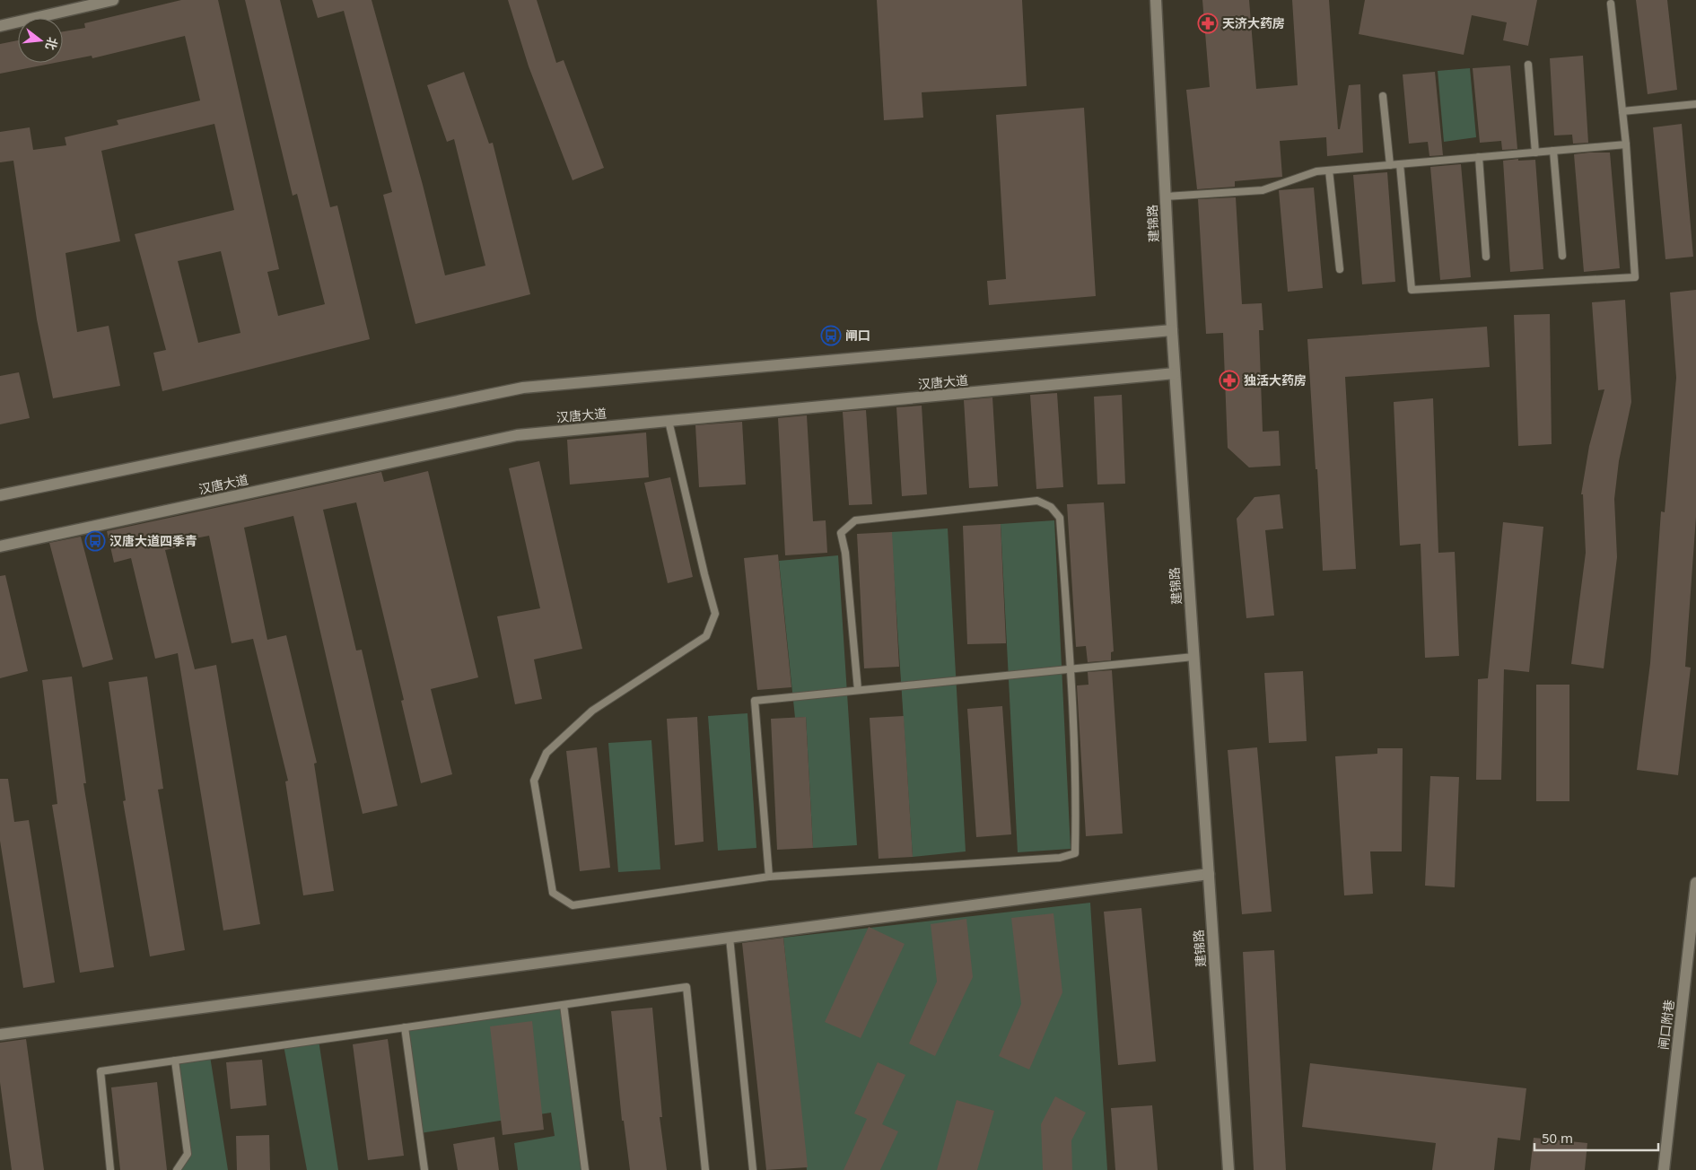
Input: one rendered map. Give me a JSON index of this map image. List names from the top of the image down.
{
  "streets": {
    "street": ["建锦路", "汉唐大道", "闸口附巷"]
  },
  "crossings": [
    ["建锦路", "汉唐大道"]
  ],
  "places": {
    "pharmacy": ["天济大药房", "独活大药房"],
    "bus stop": ["闸口", "汉唐大道四季青"]
  },
  "scale_bar": "50 m",
  "north": "right"
}
